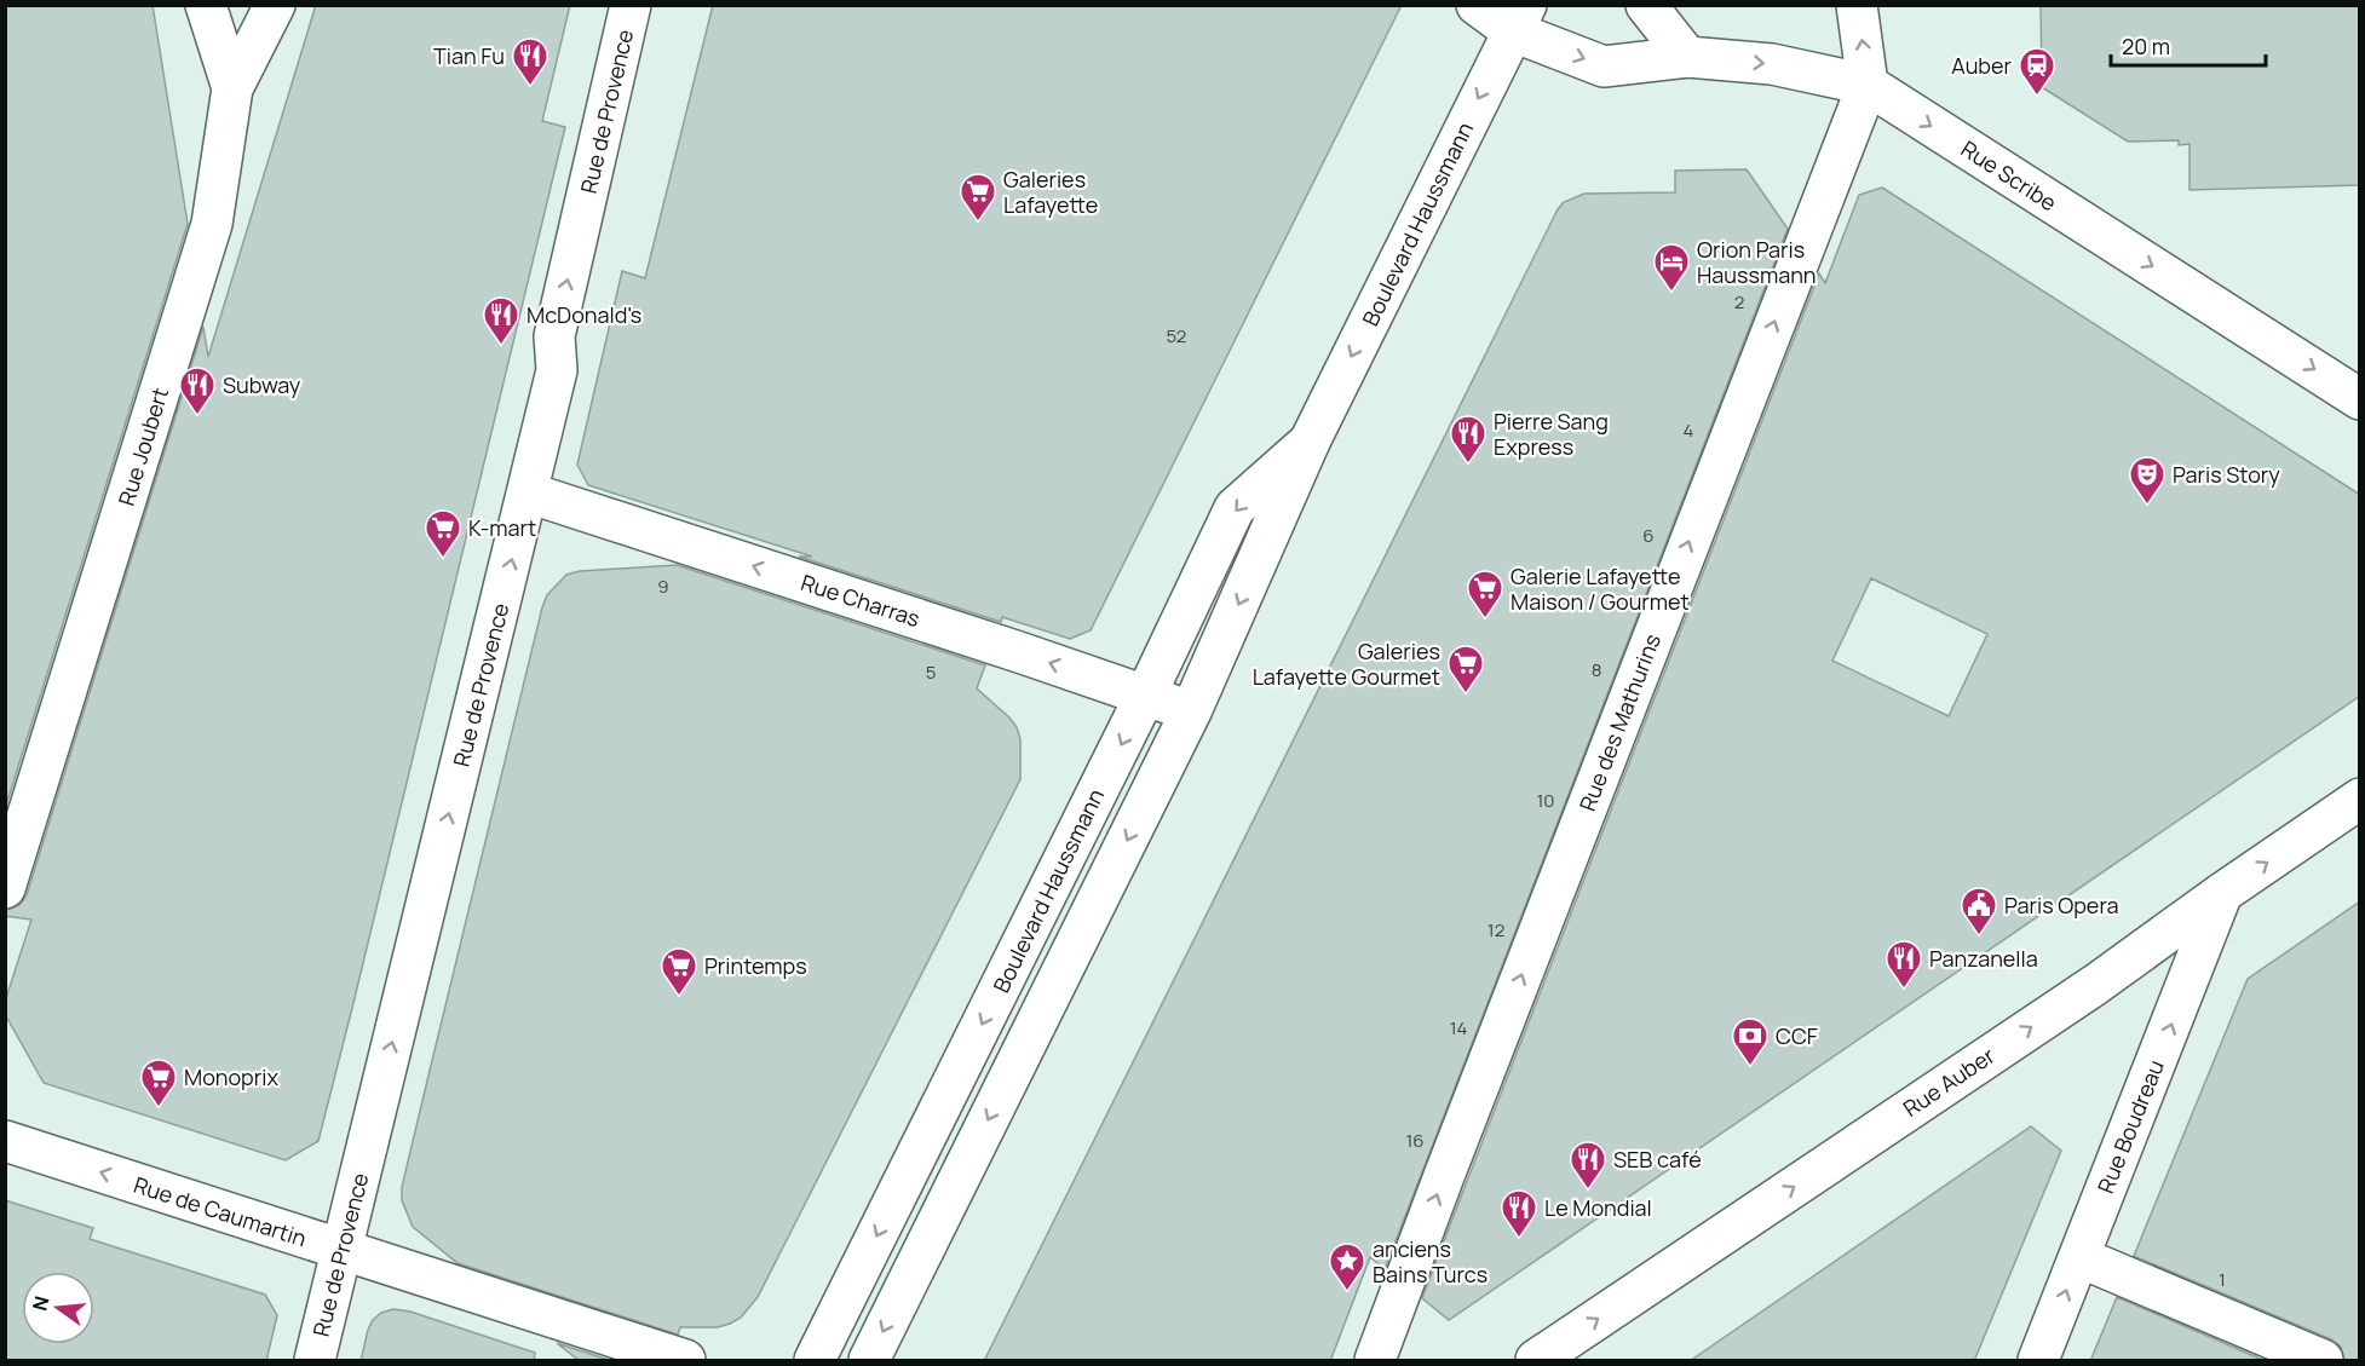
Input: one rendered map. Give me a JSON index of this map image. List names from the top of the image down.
{
  "streets": {
    "street": [
      "Rue de Provence",
      "Rue Scribe",
      "Boulevard Haussmann",
      "Rue Joubert",
      "Rue Charras",
      "Rue des Mathurins",
      "Rue Auber",
      "Rue Boudreau",
      "Rue de Caumartin"
    ]
  },
  "crossings": [
    ["Rue de Provence", "Rue Charras"],
    ["Rue de Provence", "Rue de Caumartin"],
    ["Rue Scribe", "Boulevard Haussmann"],
    ["Rue Scribe", "Rue des Mathurins"],
    ["Boulevard Haussmann", "Rue Charras"],
    ["Rue Auber", "Rue Boudreau"]
  ],
  "one_way": [
    "Rue de Provence",
    "Rue Scribe",
    "Boulevard Haussmann",
    "Rue Charras",
    "Rue des Mathurins",
    "Rue Auber",
    "Rue Boudreau",
    "Rue de Caumartin"
  ],
  "places": {
    "restaurant": [
      "Tian Fu",
      "McDonald's",
      "Subway",
      "Pierre Sang Express",
      "Panzanella",
      "SEB café",
      "Le Mondial"
    ],
    "station": ["Auber"],
    "supermarket": [
      "Galeries Lafayette",
      "K-mart",
      "Galerie Lafayette Maison / Gourmet",
      "Galeries Lafayette Gourmet",
      "Printemps",
      "Monoprix"
    ],
    "hotel": ["Orion Paris Haussmann"],
    "theatre": ["Paris Story"],
    "public building": ["Paris Opera"],
    "bank": ["CCF"],
    "place": ["anciens Bains Turcs"]
  },
  "house_numbers": [
    "2",
    "52",
    "4",
    "6",
    "9",
    "8",
    "5",
    "10",
    "12",
    "14",
    "16",
    "1"
  ],
  "scale_bar": "20 m",
  "north": "left"
}
